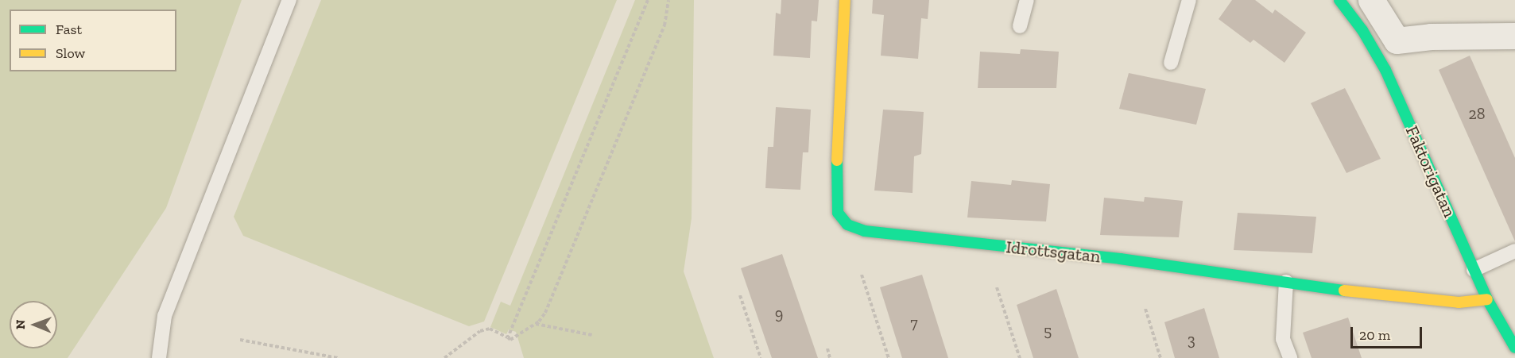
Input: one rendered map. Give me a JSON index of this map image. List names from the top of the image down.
{
  "streets": {
    "street": ["Faktorigatan", "Idrottsgatan"]
  },
  "crossings": [
    ["Faktorigatan", "Idrottsgatan"]
  ],
  "house_numbers": [
    "28",
    "9",
    "7",
    "5",
    "3"
  ],
  "legend": ["Fast", "Slow"],
  "scale_bar": "20 m",
  "north": "left"
}
